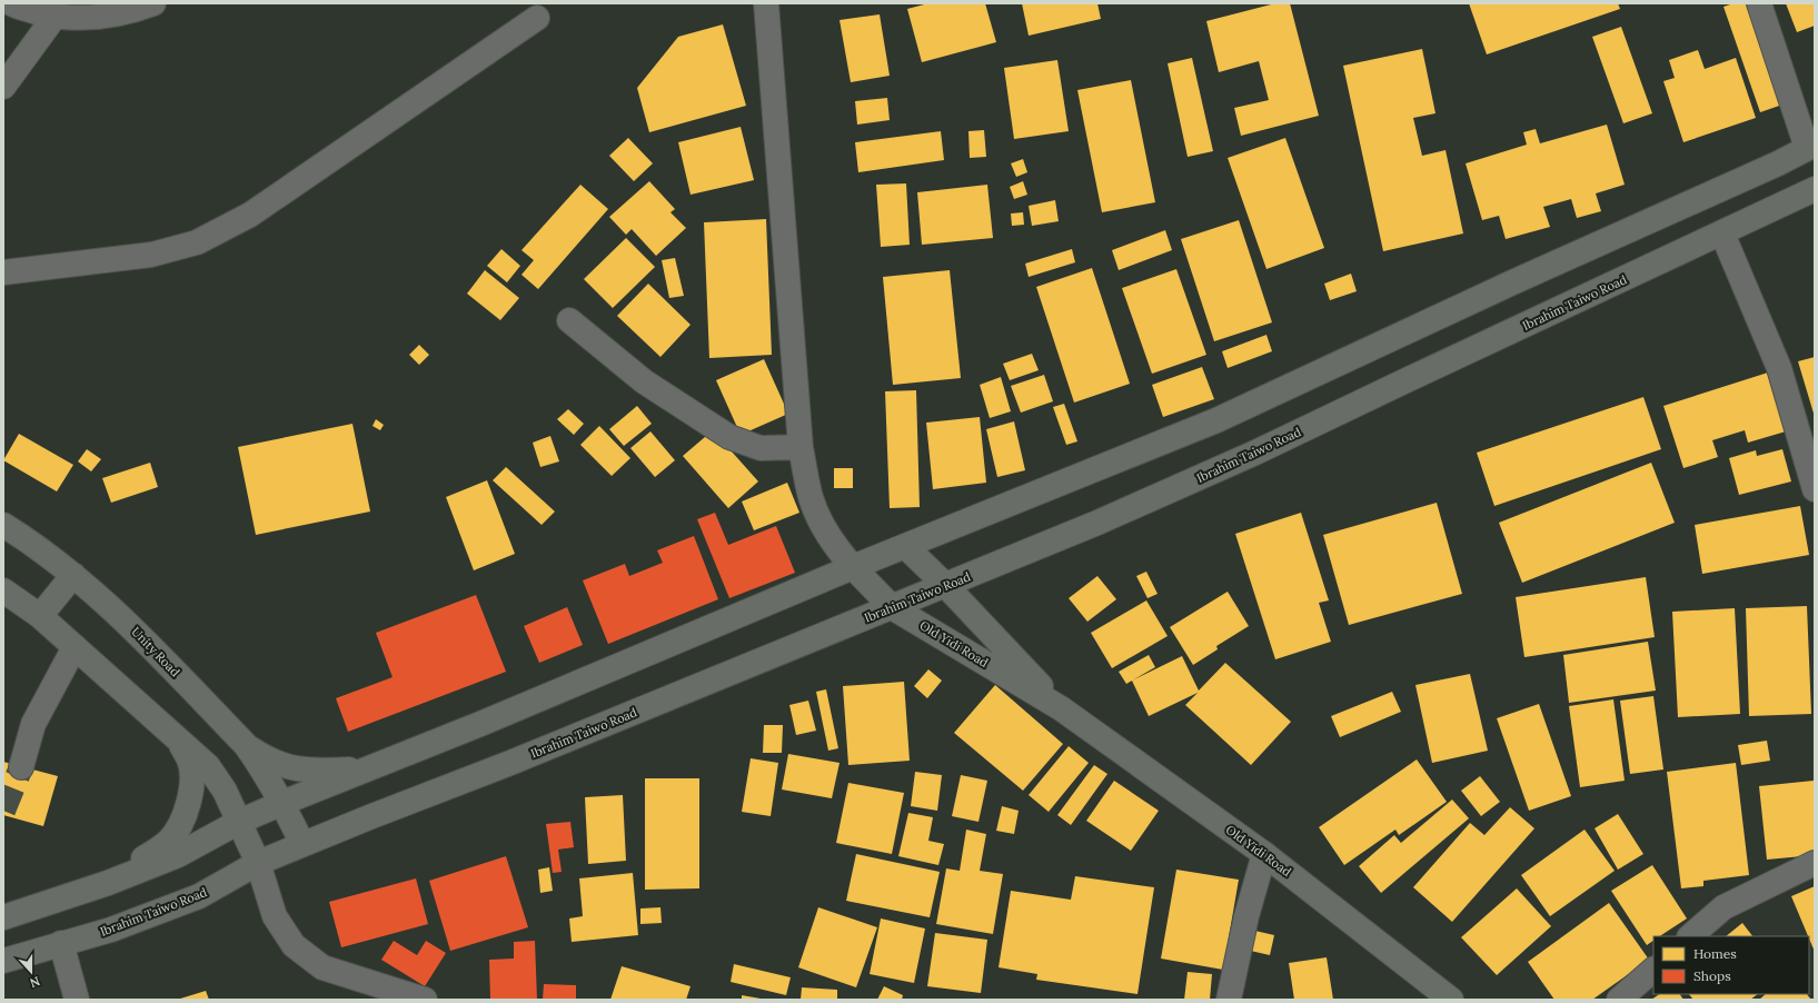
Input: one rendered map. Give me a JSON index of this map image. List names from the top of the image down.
{
  "streets": {
    "main road": ["Ibrahim Taiwo Road", "Old Yidi Road", "Unity Road"]
  },
  "crossings": [
    ["Ibrahim Taiwo Road", "Old Yidi Road"],
    ["Ibrahim Taiwo Road", "Unity Road"]
  ],
  "legend": ["Homes", "Shops"],
  "north": "bottom"
}
